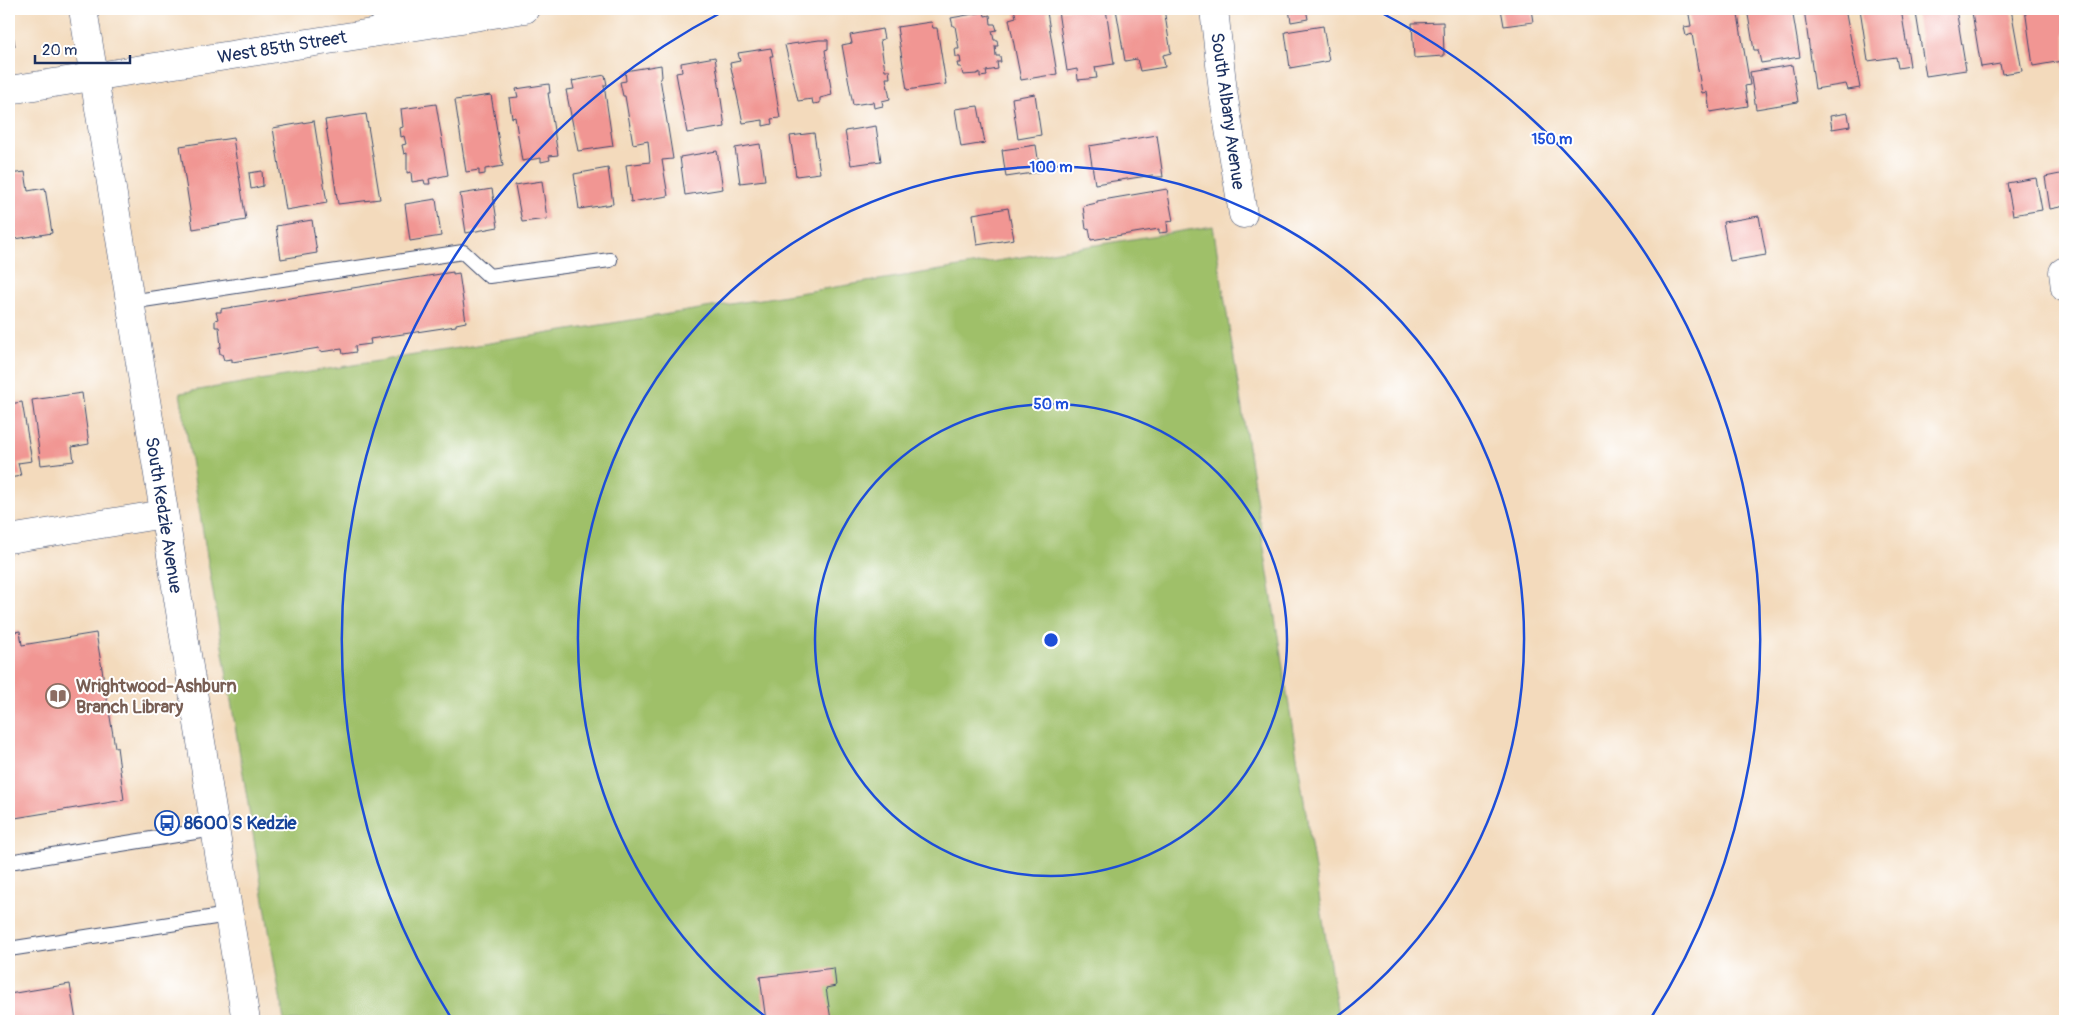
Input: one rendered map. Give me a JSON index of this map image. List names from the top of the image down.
{
  "streets": {
    "main road": ["West 85th Street", "South Albany Avenue", "South Kedzie Avenue"]
  },
  "crossings": [
    ["West 85th Street", "South Kedzie Avenue"]
  ],
  "places": {
    "library": ["Wrightwood-Ashburn Branch Library"],
    "bus stop": ["8600 S Kedzie"]
  },
  "scale_bar": "20 m",
  "rings": ["150 m", "100 m", "50 m"]
}
